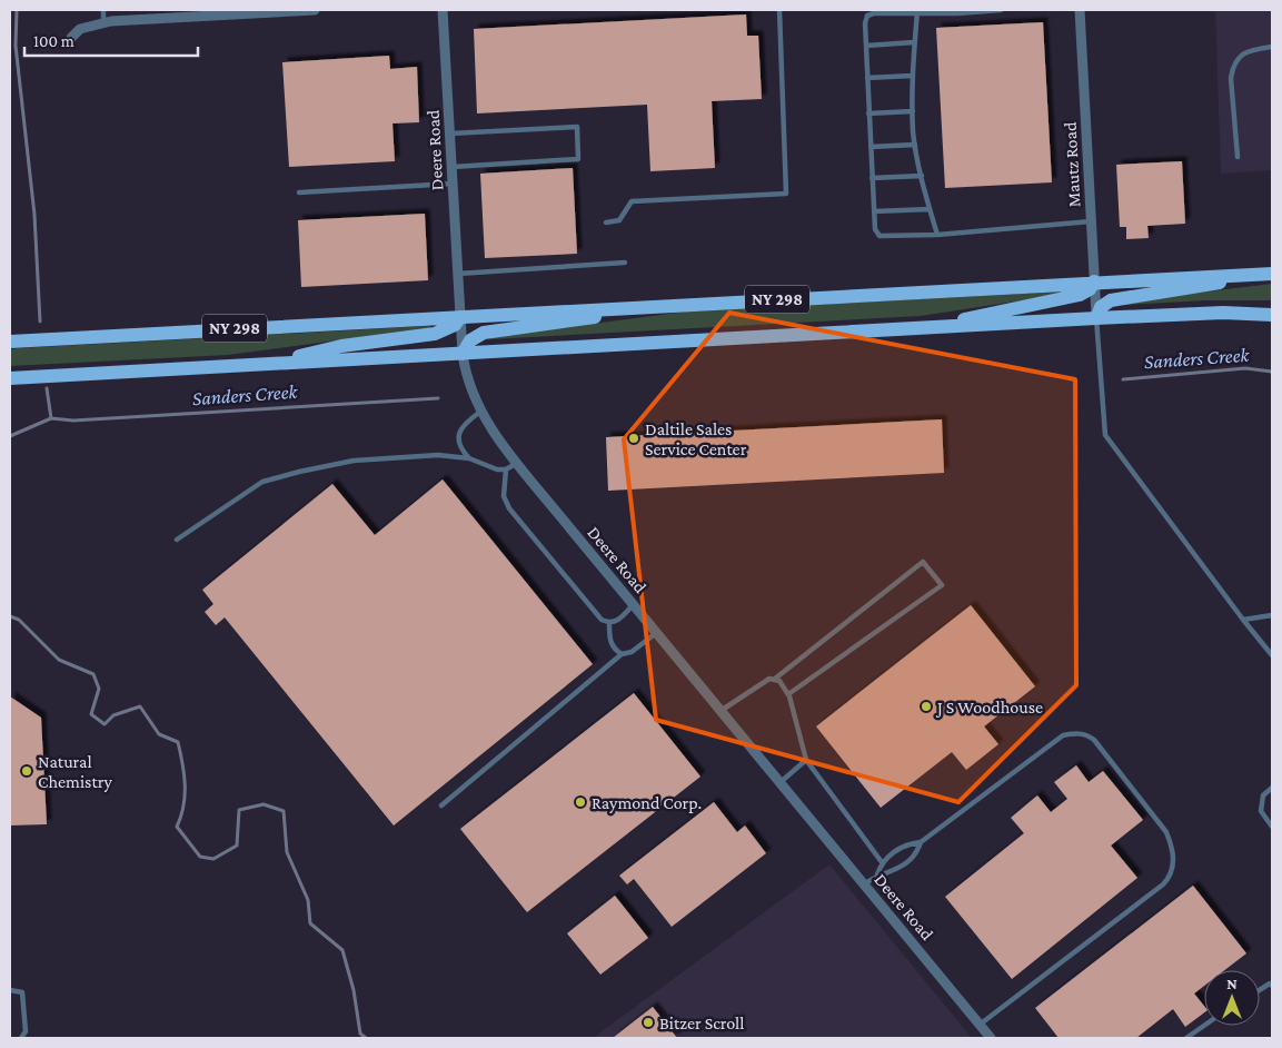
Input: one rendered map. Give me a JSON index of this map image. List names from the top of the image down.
{
  "streets": {
    "main road": ["NY 298"],
    "street": ["Deere Road", "Mautz Road"]
  },
  "crossings": [
    ["Deere Road", "NY 298"],
    ["Mautz Road", "NY 298"]
  ],
  "water": ["Sanders Creek"],
  "places": [
    "Daltile Sales Service Center",
    "J S Woodhouse",
    "Natural Chemistry",
    "Raymond Corp.",
    "Bitzer Scroll"
  ],
  "scale_bar": "100 m",
  "north": "top"
}
